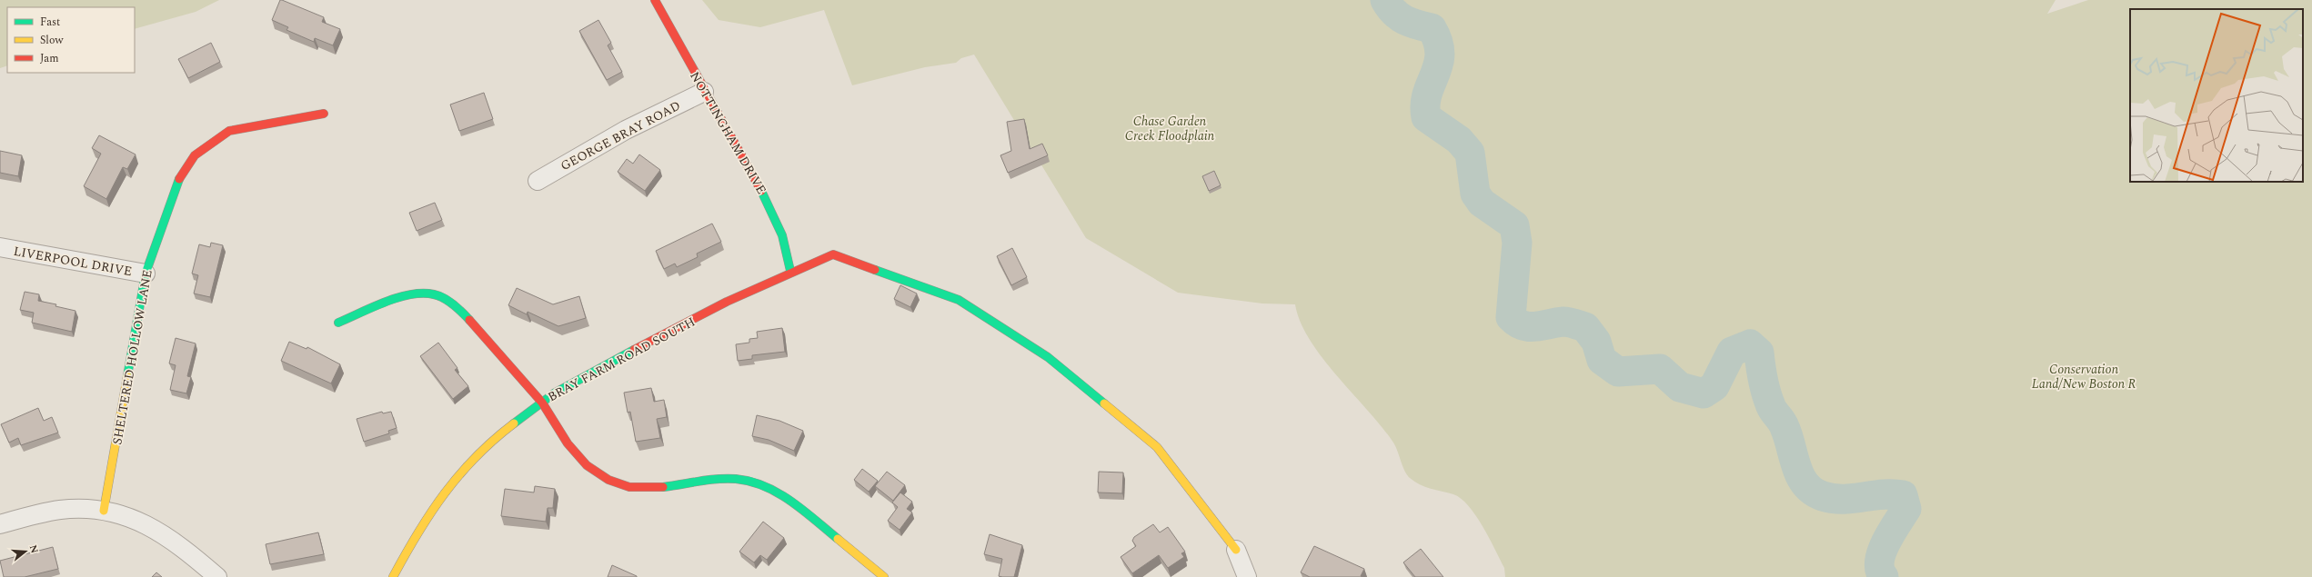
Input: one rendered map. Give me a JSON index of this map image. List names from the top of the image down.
{
  "streets": {
    "street": [
      "NOTTINGHAM DRIVE",
      "GEORGE BRAY ROAD",
      "LIVERPOOL DRIVE",
      "SHELTERED HOLLOW LANE",
      "BRAY FARM ROAD SOUTH"
    ]
  },
  "crossings": [
    ["NOTTINGHAM DRIVE", "GEORGE BRAY ROAD"],
    ["NOTTINGHAM DRIVE", "BRAY FARM ROAD SOUTH"],
    ["LIVERPOOL DRIVE", "SHELTERED HOLLOW LANE"]
  ],
  "parks": ["Chase Garden Creek Floodplain", "Conservation Land/New Boston R"],
  "legend": ["Fast", "Slow", "Jam"],
  "north": "right"
}
